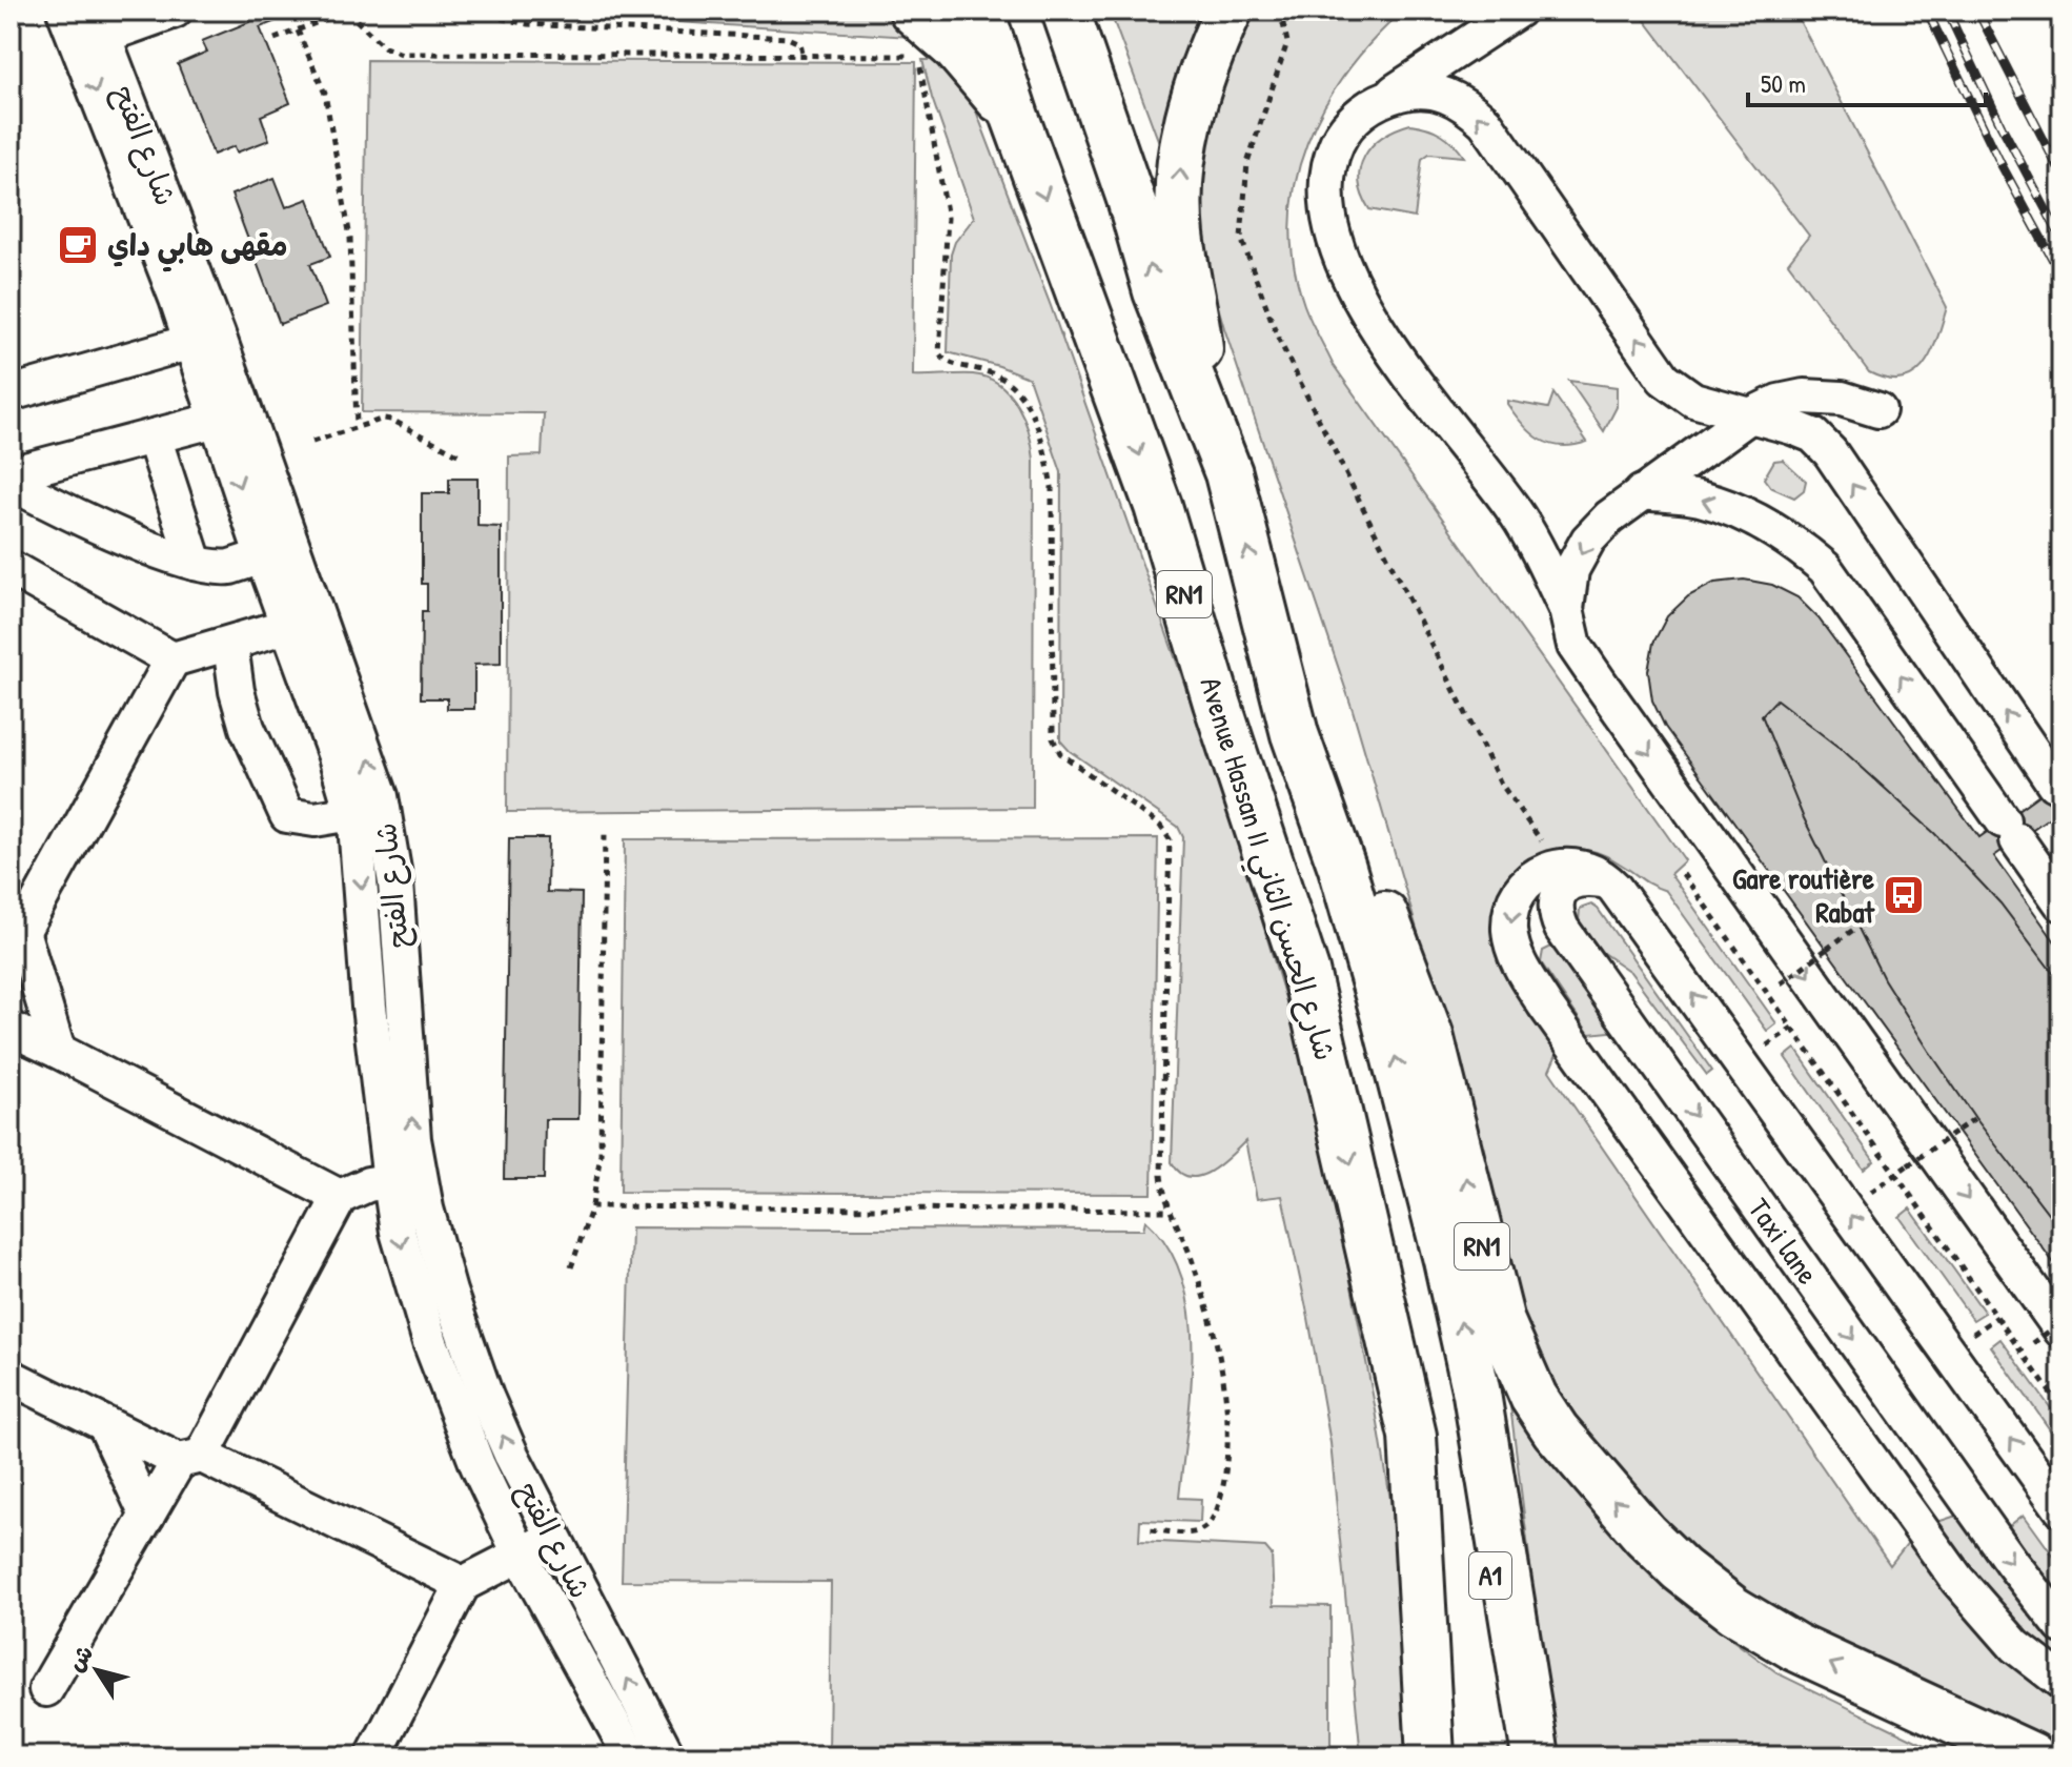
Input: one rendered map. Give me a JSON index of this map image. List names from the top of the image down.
{
  "streets": {
    "highway": ["RN1", "Avenue Hassan II شارع الحسن الثاني", "A1"],
    "street": ["شارع الفتح", "Taxi lane"]
  },
  "crossings": [
    ["RN1", "A1"],
    ["Avenue Hassan II شارع الحسن الثاني", "A1"]
  ],
  "places": {
    "cafe": ["مقهى هابي داي"],
    "bus stop": ["Gare routière Rabat"]
  },
  "scale_bar": "50 m",
  "north": "top left"
}
